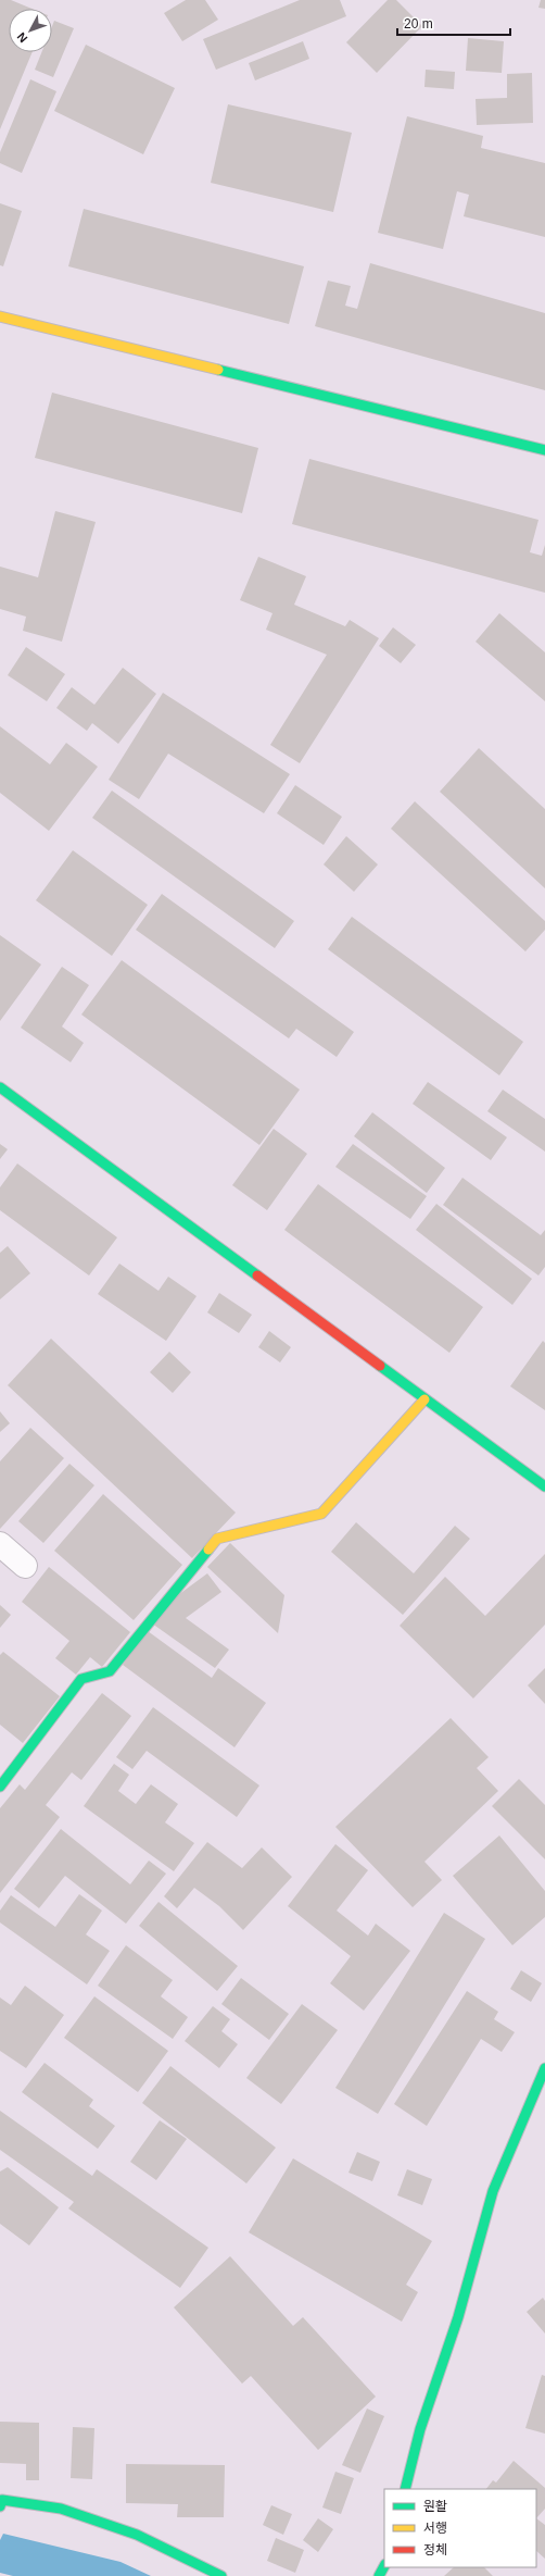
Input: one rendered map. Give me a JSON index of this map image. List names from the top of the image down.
{
  "legend": ["원활", "서행", "정체"],
  "scale_bar": "20 m",
  "north": "bottom left"
}
